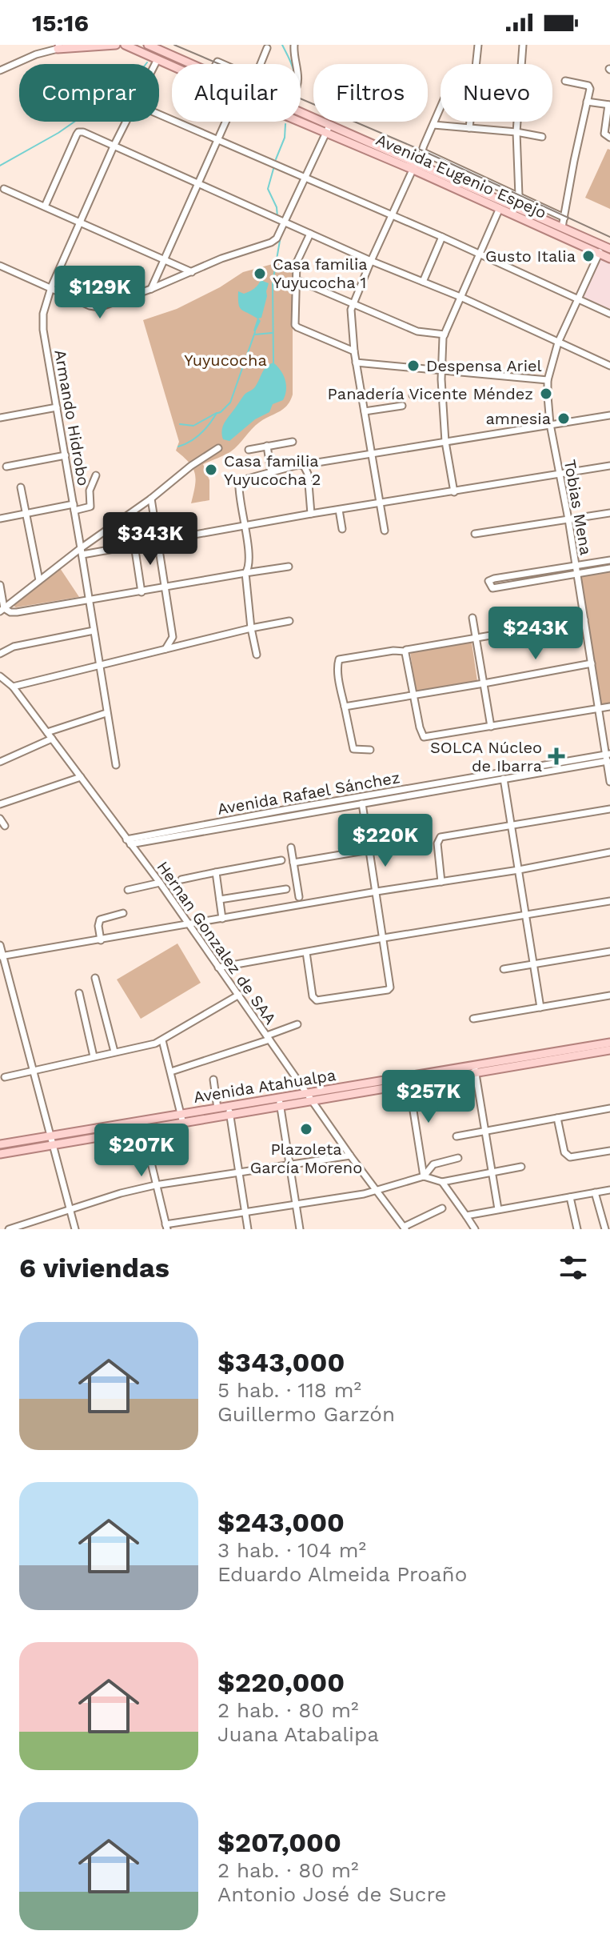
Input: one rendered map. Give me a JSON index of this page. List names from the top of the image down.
{
  "streets": {
    "main road": ["Avenida Eugenio Espejo", "Avenida Atahualpa"],
    "street": [
      "Armando Hidrobo",
      "Tobias Mena",
      "Avenida Rafael Sánchez",
      "Hernan Gonzalez de SAA"
    ]
  },
  "crossings": [
    ["Avenida Eugenio Espejo", "Armando Hidrobo"],
    ["Avenida Eugenio Espejo", "Tobias Mena"],
    ["Tobias Mena", "Avenida Rafael Sánchez"],
    ["Avenida Rafael Sánchez", "Hernan Gonzalez de SAA"],
    ["Hernan Gonzalez de SAA", "Avenida Atahualpa"]
  ],
  "parks": ["Yuyucocha"],
  "places": {
    "other": [
      "Gusto Italia",
      "Casa familia Yuyucocha 1",
      "Despensa Ariel",
      "Panadería Vicente Méndez",
      "amnesia",
      "Casa familia Yuyucocha 2",
      "Plazoleta García Moreno"
    ],
    "health": ["SOLCA Núcleo de Ibarra"]
  },
  "page": {
    "status": "15:16",
    "chip": [
      "Comprar",
      "Alquilar",
      "Filtros",
      "Nuevo"
    ],
    "price": [
      "$129K",
      "$343K",
      "$243K",
      "$220K",
      "$257K",
      "$207K"
    ],
    "heading": "6 viviendas",
    "list": [
      {
        "name": "$343,000",
        "note": "5 hab. · 118 m² · Guillermo Garzón"
      },
      {
        "name": "$243,000",
        "note": "3 hab. · 104 m² · Eduardo Almeida Proaño"
      },
      {
        "name": "$220,000",
        "note": "2 hab. · 80 m² · Juana Atabalipa"
      },
      {
        "name": "$207,000",
        "note": "2 hab. · 80 m² · Antonio José de Sucre"
      }
    ]
  }
}
